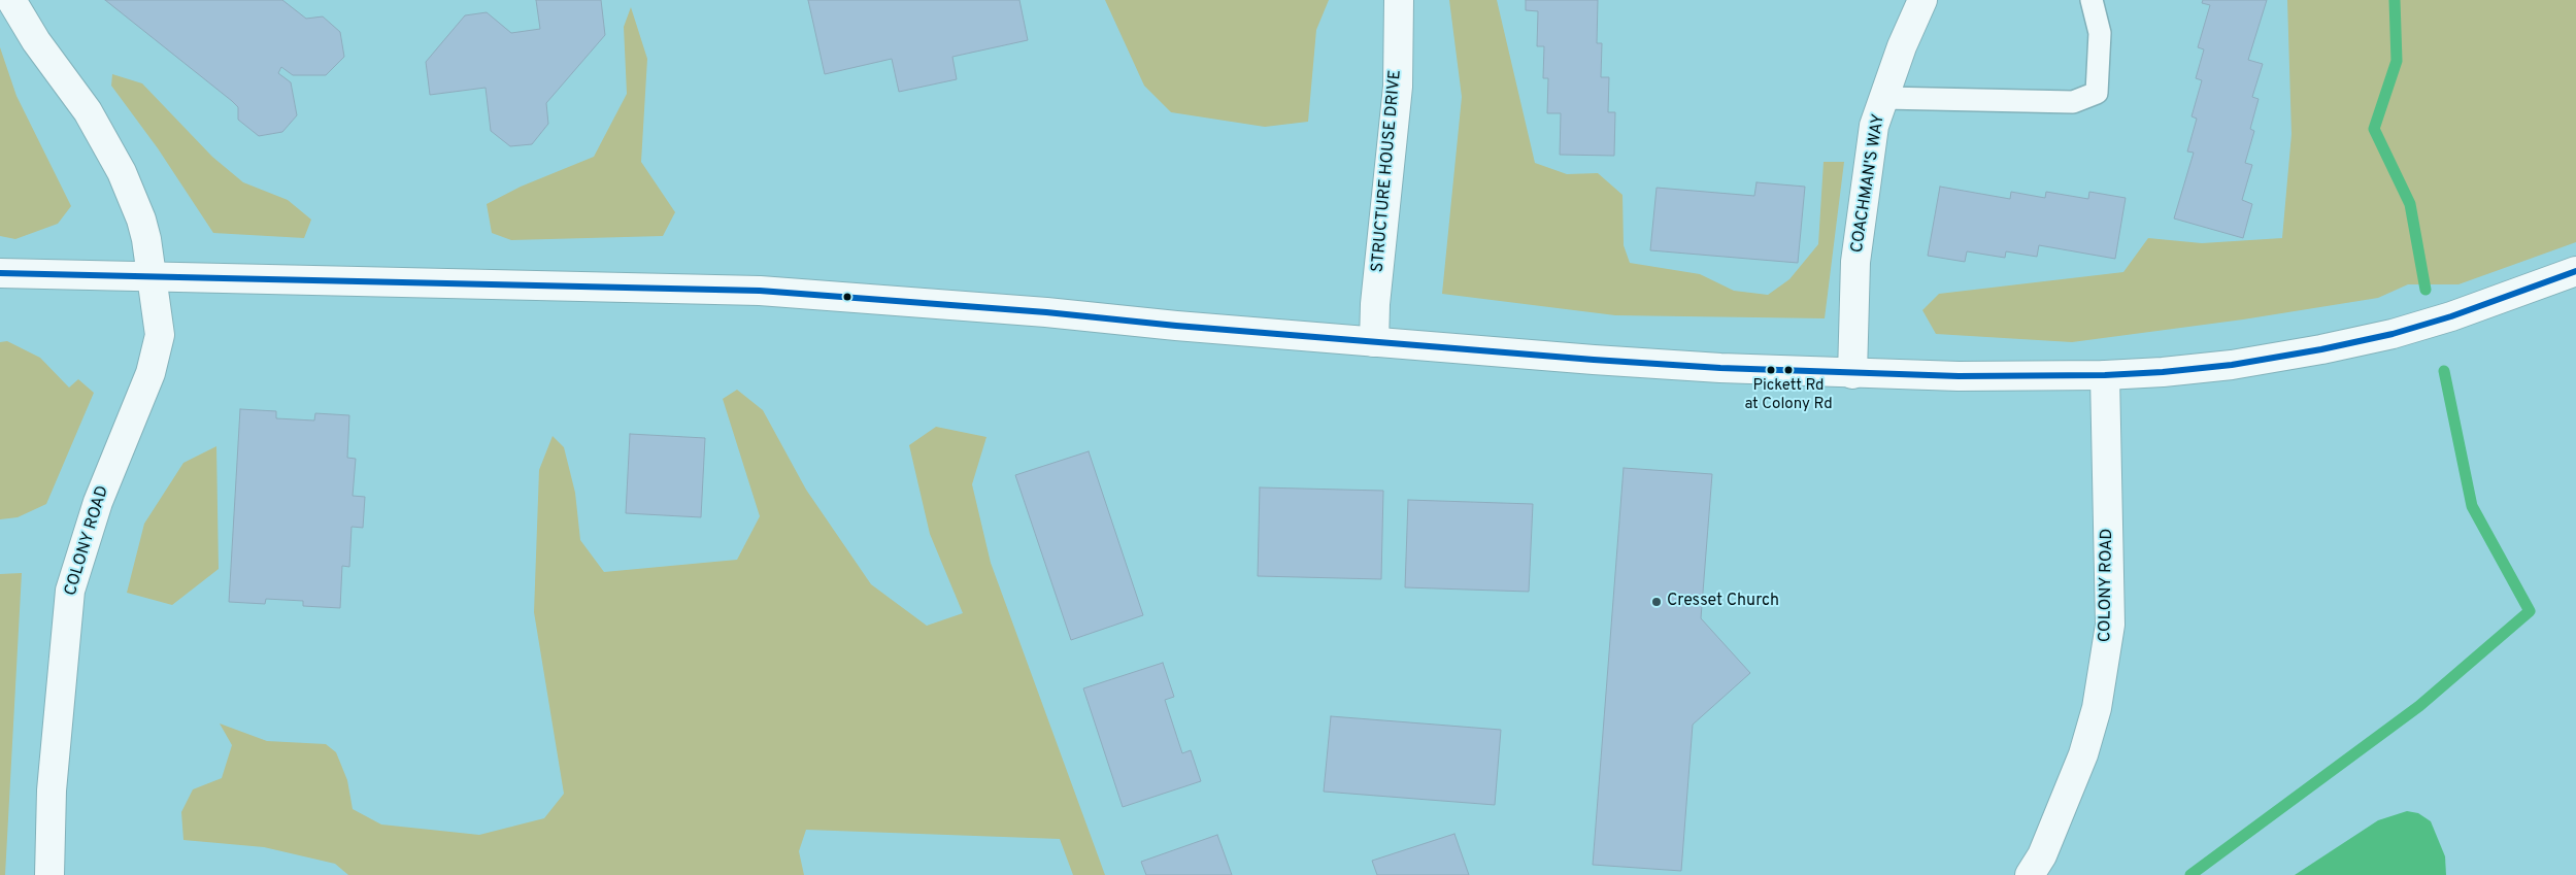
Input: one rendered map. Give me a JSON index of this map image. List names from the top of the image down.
{
  "streets": {
    "street": ["STRUCTURE HOUSE DRIVE", "COACHMAN'S WAY", "COLONY ROAD"]
  },
  "places": ["Pickett Rd at Colony Rd", "Cresset Church"]
}
